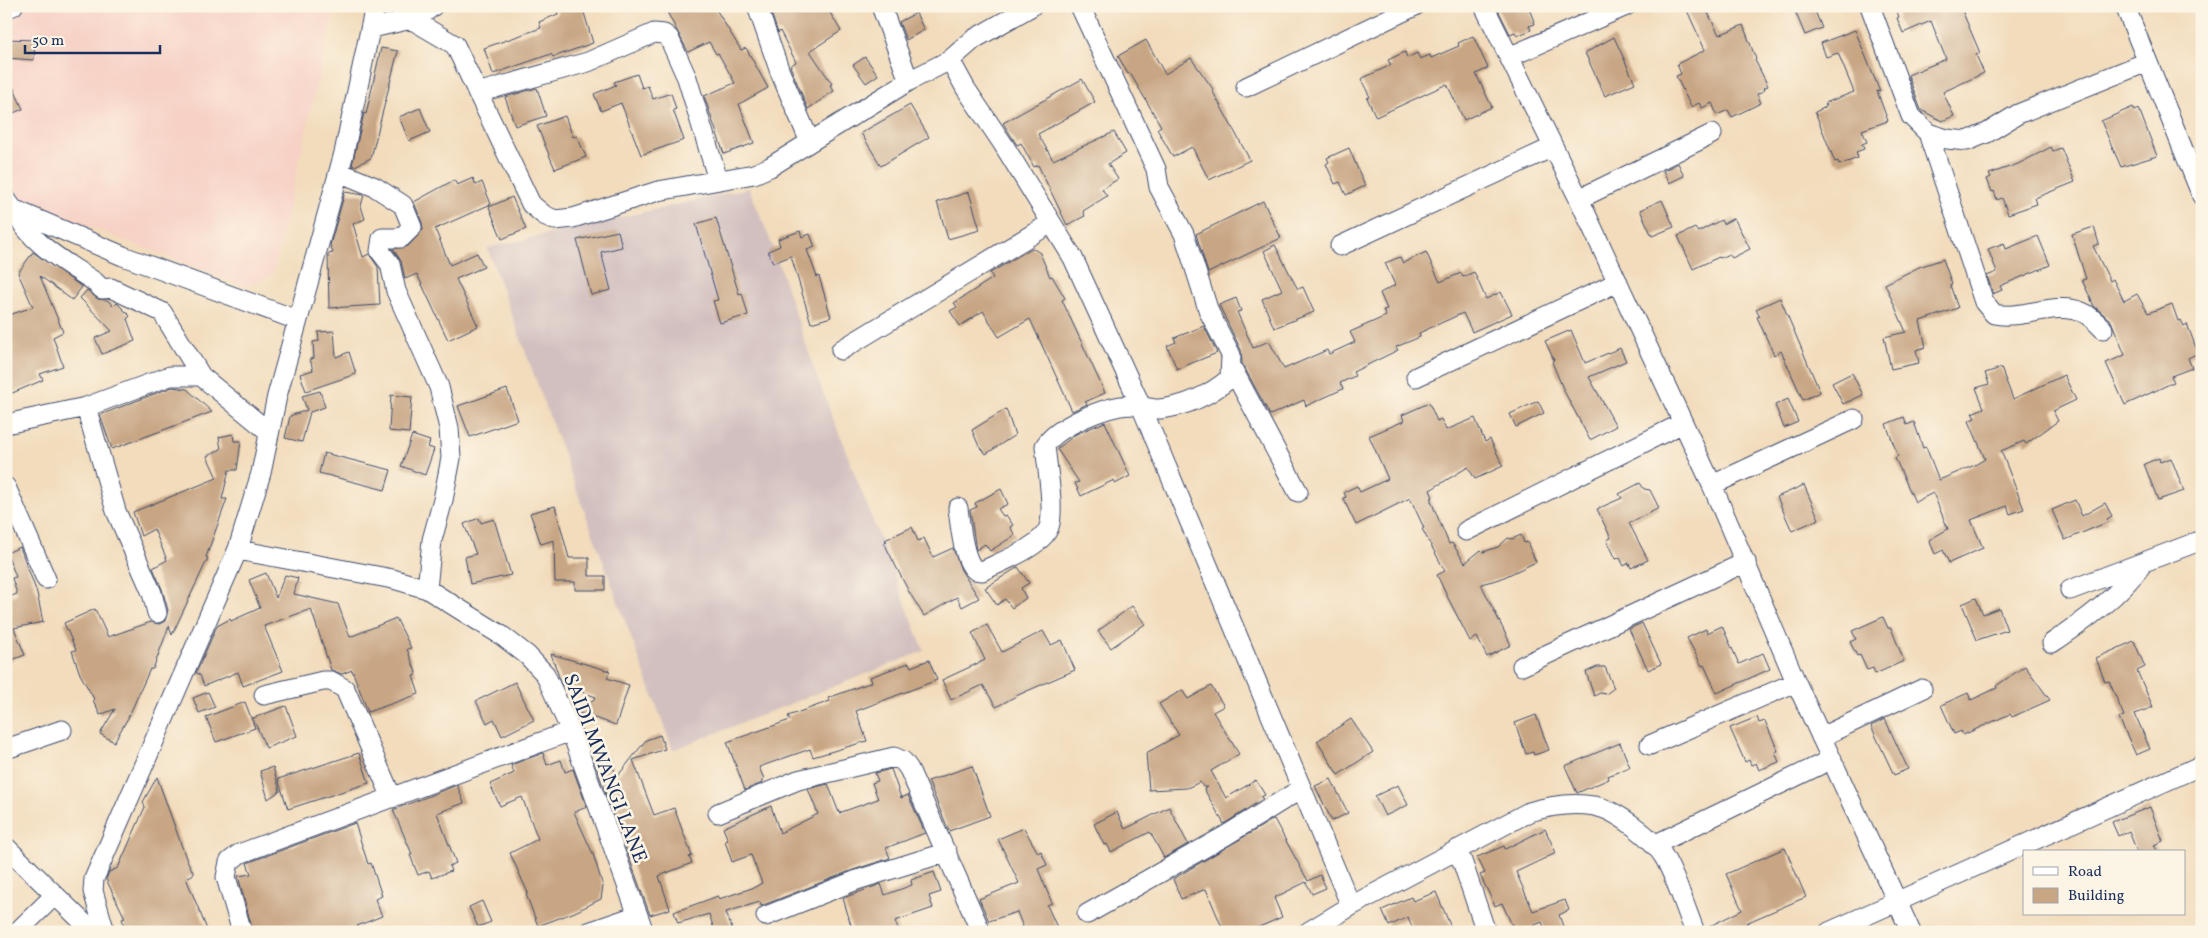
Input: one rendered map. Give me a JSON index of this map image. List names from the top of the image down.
{
  "streets": {
    "street": ["SAIDI MWANGI LANE"]
  },
  "legend": ["Road", "Building"],
  "scale_bar": "50 m"
}
